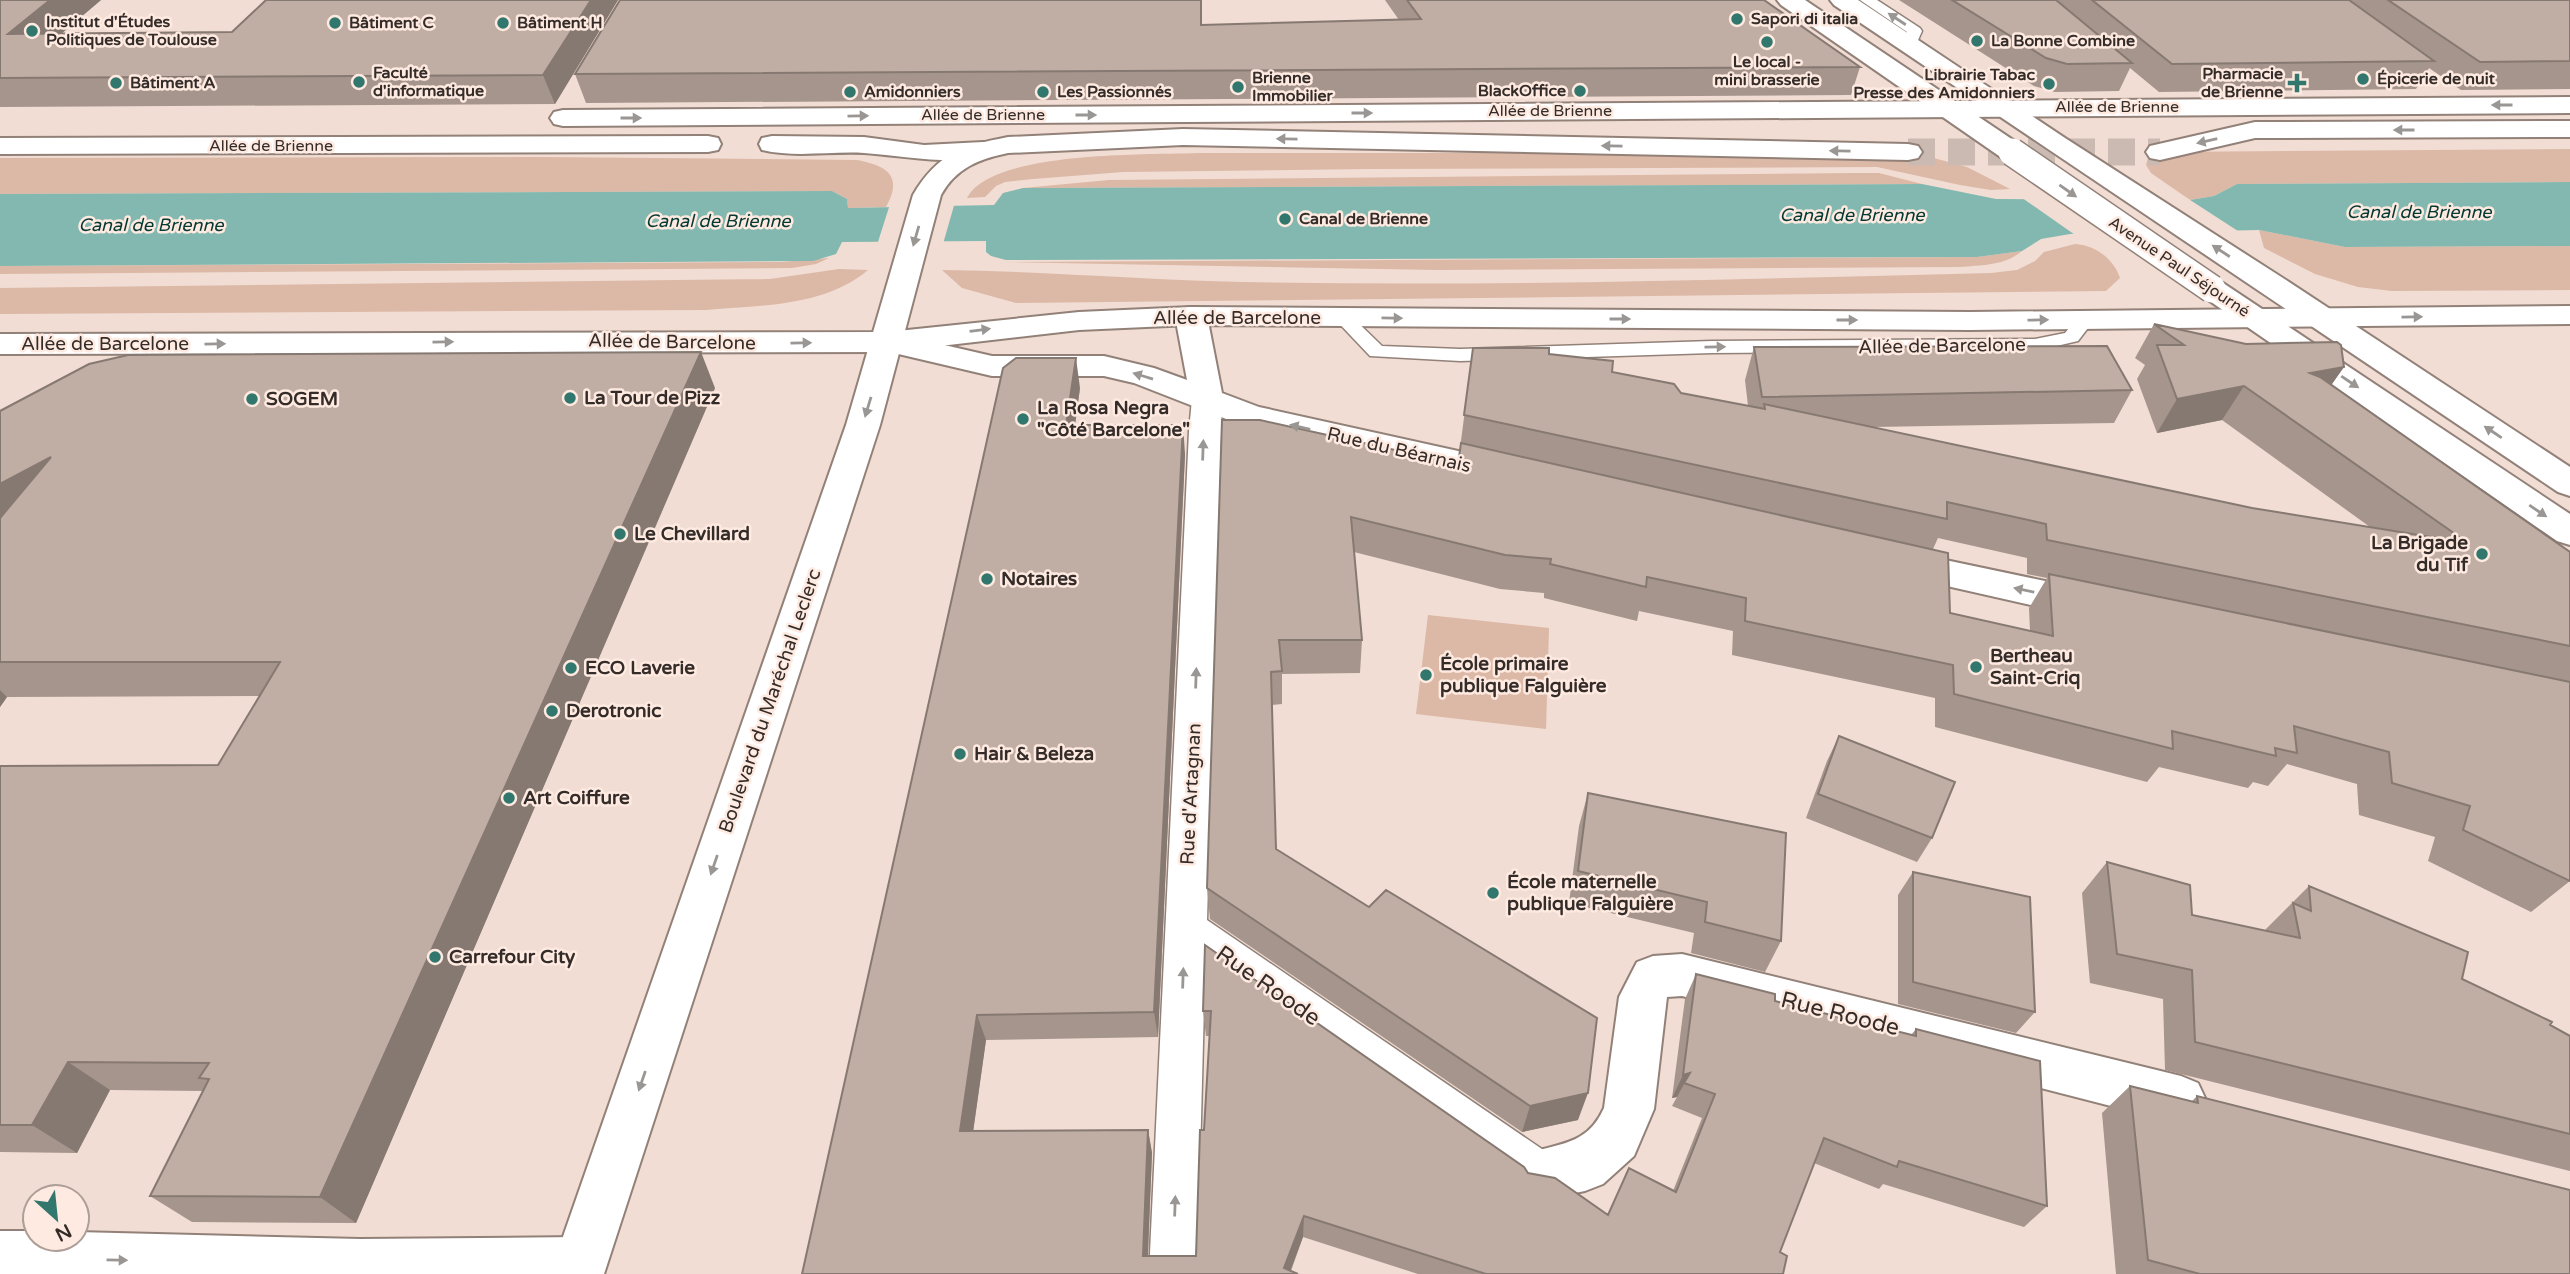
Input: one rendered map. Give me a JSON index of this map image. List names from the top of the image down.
{
  "streets": {
    "street": [
      "Allée de Brienne",
      "Avenue Paul Séjourné",
      "Allée de Barcelone",
      "Rue du Béarnais",
      "Boulevard du Maréchal Leclerc",
      "Rue d'Artagnan",
      "Rue Roode"
    ]
  },
  "crossings": [
    ["Allée de Brienne", "Avenue Paul Séjourné"],
    ["Allée de Brienne", "Boulevard du Maréchal Leclerc"],
    ["Avenue Paul Séjourné", "Allée de Barcelone"],
    ["Allée de Barcelone", "Rue du Béarnais"],
    ["Allée de Barcelone", "Boulevard du Maréchal Leclerc"],
    ["Allée de Barcelone", "Rue d'Artagnan"],
    ["Rue du Béarnais", "Boulevard du Maréchal Leclerc"],
    ["Rue du Béarnais", "Rue d'Artagnan"],
    ["Rue d'Artagnan", "Rue Roode"]
  ],
  "one_way": [
    "Allée de Barcelone",
    "Rue du Béarnais",
    "Boulevard du Maréchal Leclerc",
    "Rue d'Artagnan"
  ],
  "water": ["Canal de Brienne"],
  "places": {
    "other": [
      "Sapori di italia",
      "Bâtiment C",
      "Bâtiment H",
      "Institut d'Études Politiques de Toulouse",
      "La Bonne Combine",
      "Le local - mini brasserie",
      "Épicerie de nuit",
      "Faculté d'informatique",
      "Bâtiment A",
      "Librairie Tabac Presse des Amidonniers",
      "Brienne Immobilier",
      "BlackOffice",
      "Amidonniers",
      "Les Passionnés",
      "Canal de Brienne",
      "La Tour de Pizz",
      "SOGEM",
      "La Rosa Negra \"Côté Barcelone\"",
      "Le Chevillard",
      "La Brigade du Tif",
      "Notaires",
      "Bertheau Saint-Criq",
      "ECO Laverie",
      "École primaire publique Falguière",
      "Derotronic",
      "Hair & Beleza",
      "Art Coiffure",
      "École maternelle publique Falguière",
      "Carrefour City"
    ],
    "health": ["Pharmacie de Brienne"]
  },
  "north": "bottom right"
}
